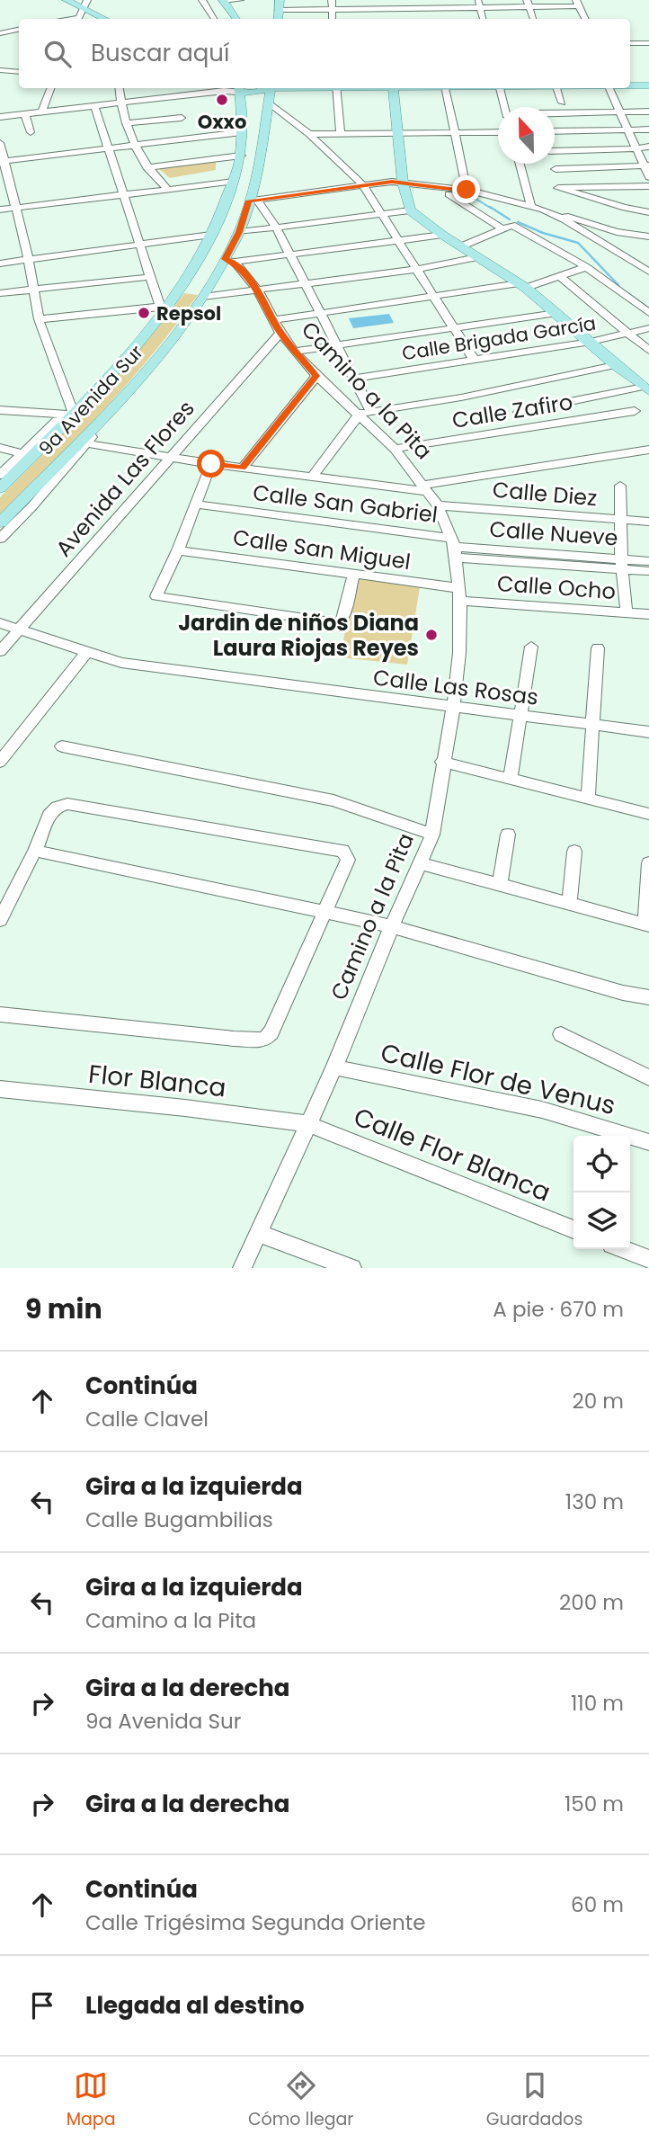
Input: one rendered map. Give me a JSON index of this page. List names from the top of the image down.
{
  "streets": {
    "main road": ["9a Avenida Sur"],
    "street": [
      "Calle Brigada García",
      "Camino a la Pita",
      "Calle Zafiro",
      "Avenida Las Flores",
      "Calle Diez",
      "Calle San Gabriel",
      "Calle Nueve",
      "Calle San Miguel",
      "Calle Ocho",
      "Calle Las Rosas",
      "Calle Flor de Venus",
      "Flor Blanca",
      "Calle Flor Blanca"
    ]
  },
  "crossings": [
    ["Camino a la Pita", "9a Avenida Sur"],
    ["Camino a la Pita", "Calle Zafiro"],
    ["Camino a la Pita", "Avenida Las Flores"],
    ["Camino a la Pita", "Calle Diez"],
    ["Camino a la Pita", "Calle San Gabriel"],
    ["Camino a la Pita", "Calle Nueve"],
    ["Camino a la Pita", "Calle San Miguel"],
    ["Camino a la Pita", "Calle Ocho"],
    ["Camino a la Pita", "Calle Las Rosas"],
    ["Camino a la Pita", "Calle Flor de Venus"],
    ["Camino a la Pita", "Flor Blanca"],
    ["Camino a la Pita", "Calle Flor Blanca"],
    ["Avenida Las Flores", "Calle Las Rosas"],
    ["Calle San Gabriel", "Calle Nueve"],
    ["Calle San Miguel", "Calle Ocho"],
    ["Flor Blanca", "Calle Flor Blanca"]
  ],
  "places": ["Oxxo", "Repsol", "Jardin de niños Diana Laura Riojas Reyes"],
  "north": "top",
  "page": {
    "search": "Buscar aquí",
    "heading": ["9 min", "A pie · 670 m"],
    "list": [
      ["Continúa", "Calle Clavel", "20 m"],
      ["Gira a la izquierda", "Calle Bugambilias", "130 m"],
      ["Gira a la izquierda", "Camino a la Pita", "200 m"],
      ["Gira a la derecha", "9a Avenida Sur", "110 m"],
      ["Gira a la derecha", "150 m"],
      ["Continúa", "Calle Trigésima Segunda Oriente", "60 m"],
      "Llegada al destino"
    ],
    "nav": ["Mapa", "Cómo llegar", "Guardados"]
  }
}
